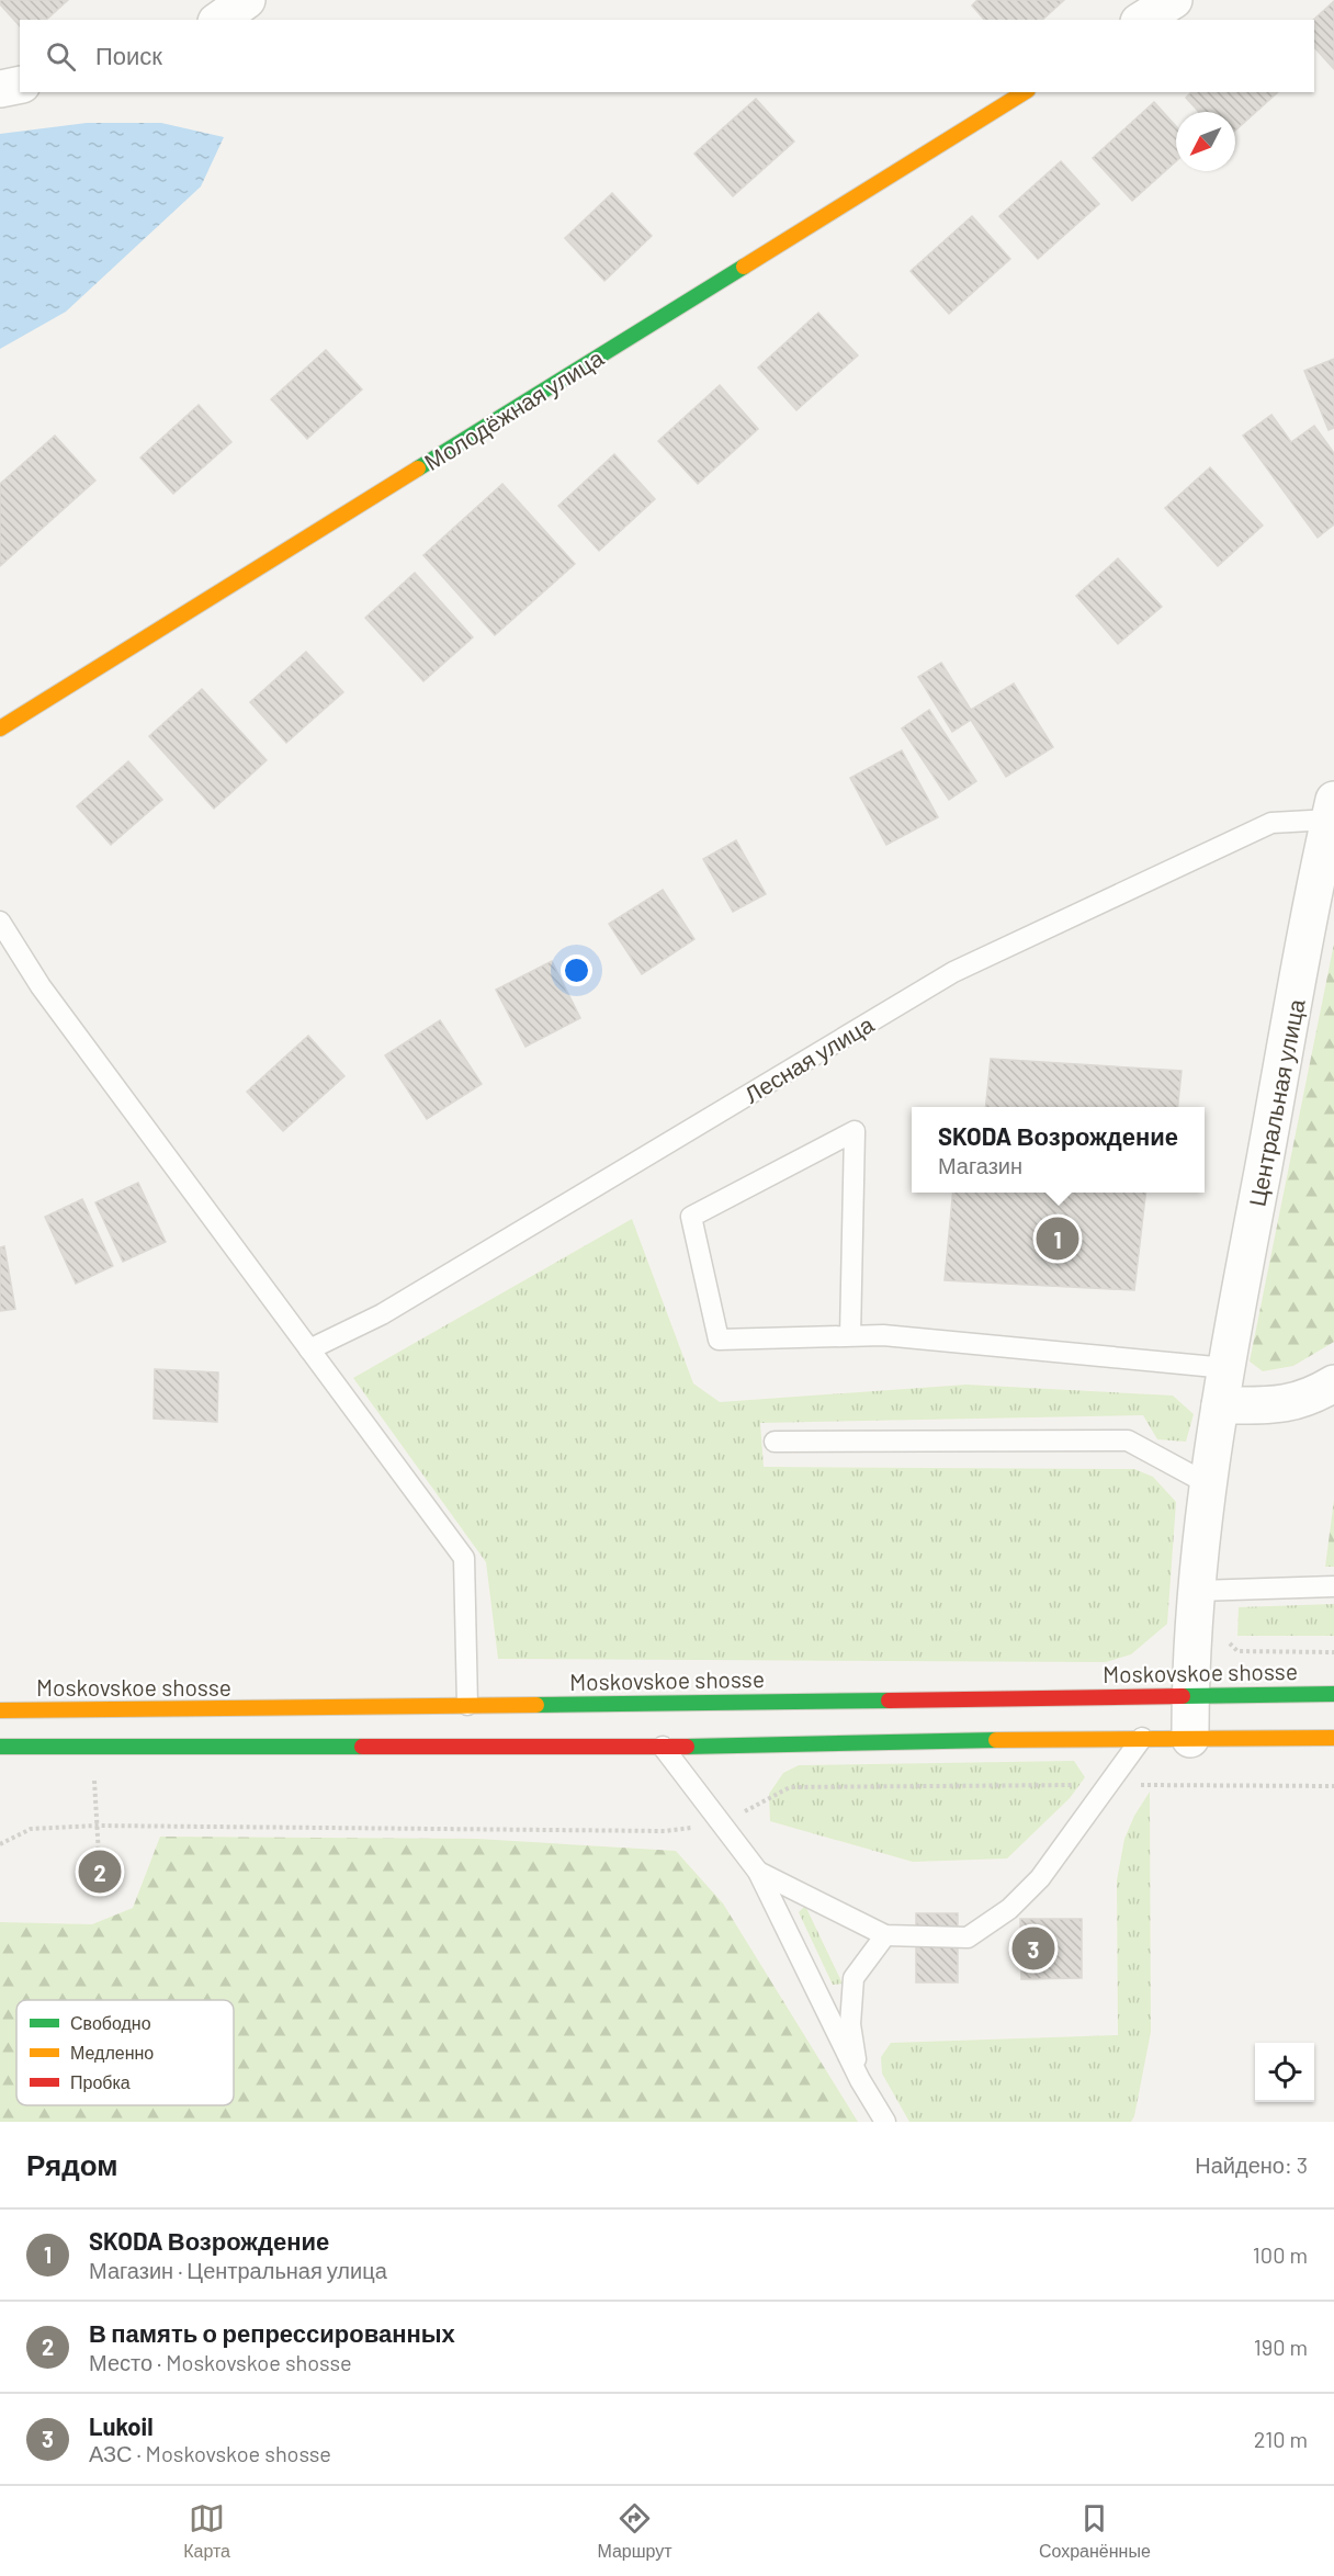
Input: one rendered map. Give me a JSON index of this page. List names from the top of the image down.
{
  "streets": {
    "main road": ["Молодёжная улица", "Moskovskoe shosse"],
    "street": ["Центральная улица"],
    "lane": ["Лесная улица"]
  },
  "crossings": [
    ["Лесная улица", "Центральная улица"],
    ["Центральная улица", "Moskovskoe shosse"]
  ],
  "legend": ["Свободно", "Медленно", "Пробка"],
  "north": "bottom left",
  "page": {
    "search": "Поиск",
    "popup": ["SKODA Возрождение", "Магазин"],
    "pins": ["1", "2", "3"],
    "heading": ["Рядом", "Найдено: 3"],
    "list": [
      {
        "mark": "1",
        "name": "SKODA Возрождение",
        "note": "Магазин · Центральная улица",
        "value": "100 m"
      },
      {
        "mark": "2",
        "name": "В память о репрессированных",
        "note": "Место · Moskovskoe shosse",
        "value": "190 m"
      },
      {
        "mark": "3",
        "name": "Lukoil",
        "note": "АЗС · Moskovskoe shosse",
        "value": "210 m"
      }
    ],
    "nav": ["Карта", "Маршрут", "Сохранённые"]
  }
}
